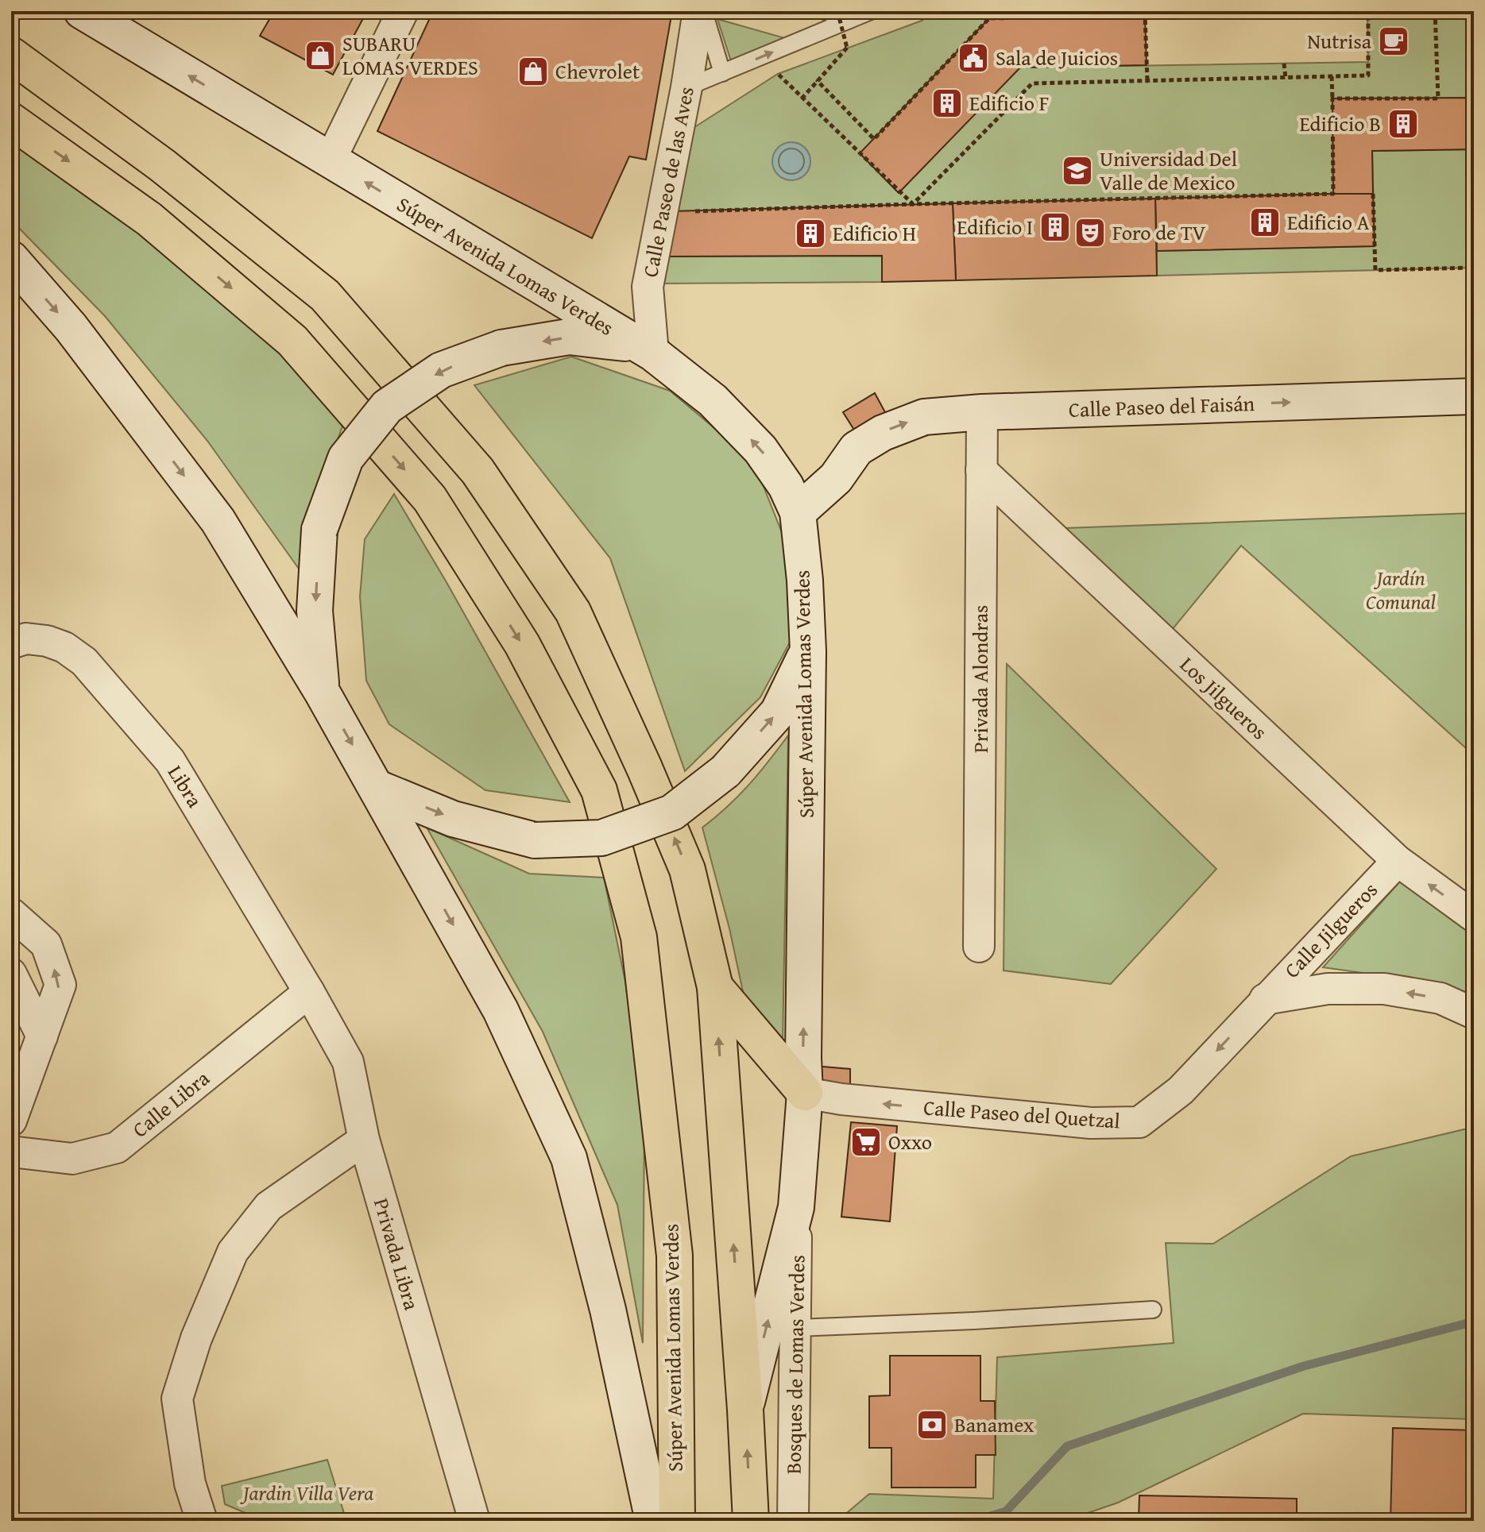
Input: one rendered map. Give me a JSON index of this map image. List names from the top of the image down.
{
  "streets": {
    "main road": ["Súper Avenida Lomas Verdes", "Calle Paseo del Faisán"],
    "street": [
      "Calle Paseo de las Aves",
      "Privada Alondras",
      "Los Jilgueros",
      "Libra",
      "Calle Jilgueros",
      "Calle Libra",
      "Calle Paseo del Quetzal",
      "Privada Libra",
      "Bosques de Lomas Verdes"
    ]
  },
  "crossings": [
    ["Calle Paseo de las Aves", "Súper Avenida Lomas Verdes"],
    ["Súper Avenida Lomas Verdes", "Calle Paseo del Faisán"],
    ["Súper Avenida Lomas Verdes", "Calle Paseo del Quetzal"],
    ["Súper Avenida Lomas Verdes", "Bosques de Lomas Verdes"],
    ["Calle Paseo del Faisán", "Privada Alondras"],
    ["Privada Alondras", "Los Jilgueros"],
    ["Los Jilgueros", "Calle Jilgueros"],
    ["Libra", "Calle Libra"],
    ["Libra", "Privada Libra"],
    ["Calle Jilgueros", "Calle Paseo del Quetzal"],
    ["Calle Libra", "Privada Libra"]
  ],
  "one_way": ["Calle Paseo del Faisán", "Calle Paseo del Quetzal"],
  "parks": ["Jardín Comunal", "Jardin Villa Vera"],
  "places": {
    "cafe": ["Nutrisa"],
    "shop": ["SUBARU LOMAS VERDES", "Chevrolet"],
    "public building": ["Sala de Juicios"],
    "building": [
      "Edificio F",
      "Edificio B",
      "Edificio A",
      "Edificio I",
      "Edificio H"
    ],
    "school or university": ["Universidad Del Valle de Mexico"],
    "theatre": ["Foro de TV"],
    "supermarket": ["Oxxo"],
    "bank": ["Banamex"]
  }
}
